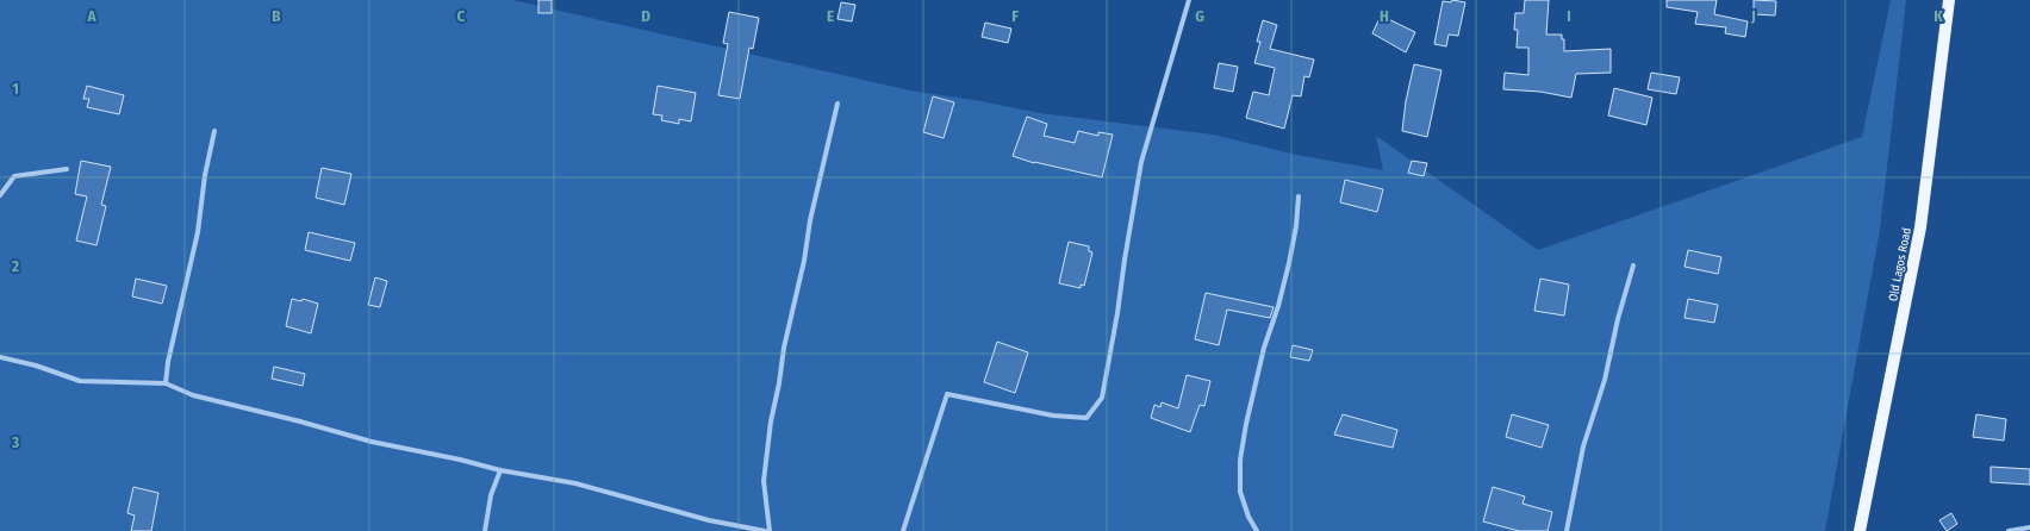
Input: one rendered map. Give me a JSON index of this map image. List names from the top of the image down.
{
  "streets": {
    "main road": ["Old Lagos Road"]
  },
  "grid": {
    "columns": [
      "A",
      "B",
      "C",
      "D",
      "E",
      "F",
      "G",
      "H",
      "I",
      "J",
      "K"
    ],
    "rows": ["1", "2", "3"]
  }
}
